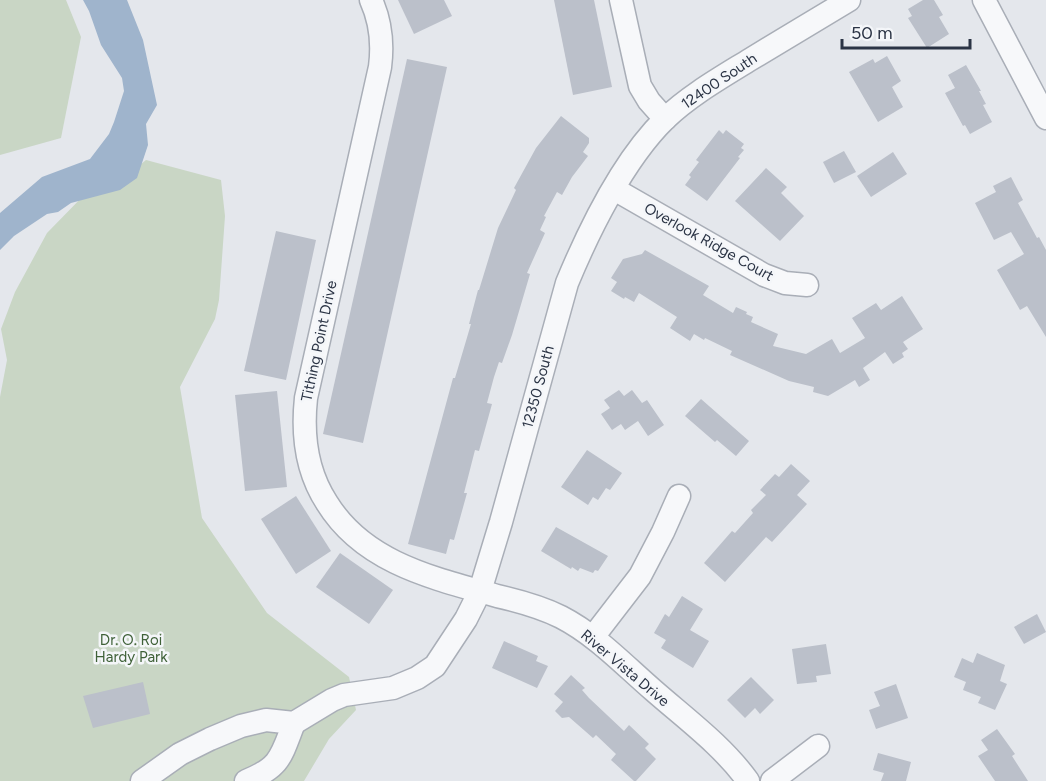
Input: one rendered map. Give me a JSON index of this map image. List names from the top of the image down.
{
  "streets": {
    "street": [
      "12400 South",
      "Overlook Ridge Court",
      "Tithing Point Drive",
      "12350 South",
      "River Vista Drive"
    ]
  },
  "crossings": [
    ["12400 South", "Overlook Ridge Court"],
    ["12400 South", "12350 South"],
    ["Overlook Ridge Court", "12350 South"],
    ["Tithing Point Drive", "12350 South"],
    ["Tithing Point Drive", "River Vista Drive"],
    ["12350 South", "River Vista Drive"]
  ],
  "parks": ["Dr. O. Roi Hardy Park"],
  "scale_bar": "50 m"
}
